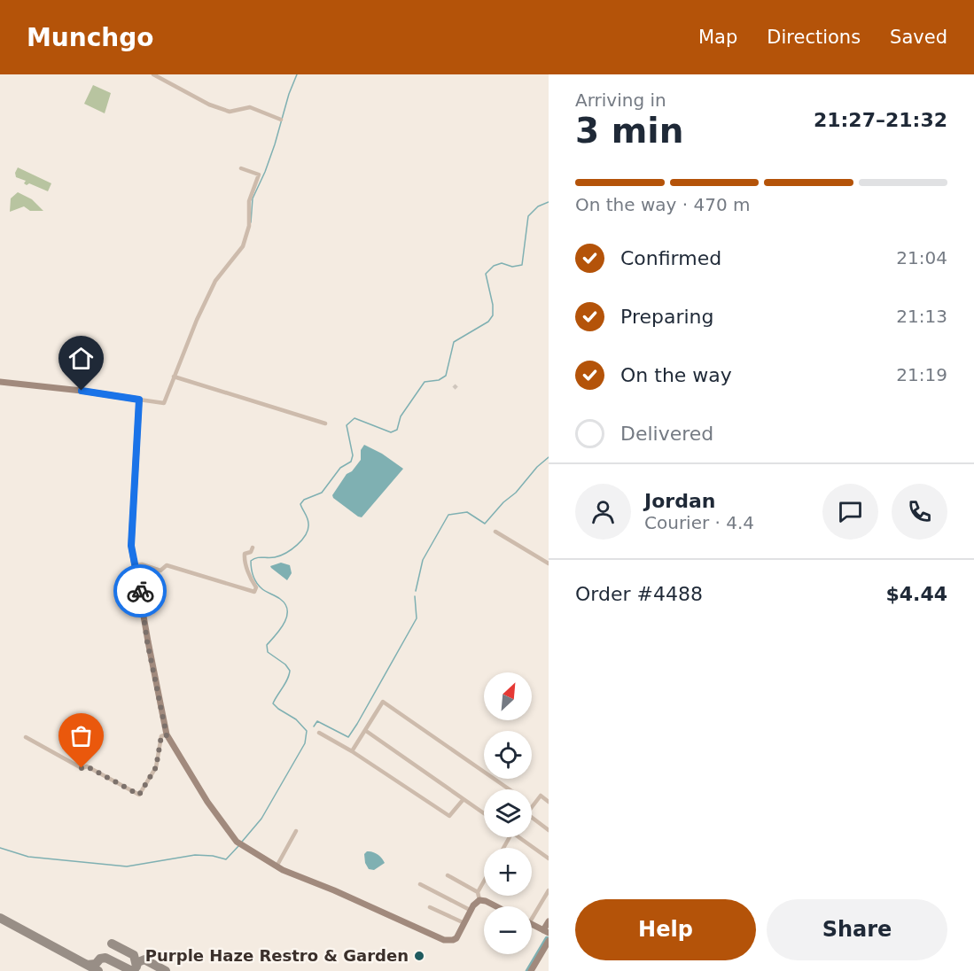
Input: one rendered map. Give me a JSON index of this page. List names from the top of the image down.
{
  "places": ["Purple Haze Restro & Garden"],
  "north": "top right",
  "page": {
    "header": "Munchgo",
    "nav": ["Map", "Directions", "Saved"],
    "heading": ["3 min", "Arriving in", "21:27–21:32"],
    "panel": [
      "Jordan",
      "Courier · 4.4",
      "Order #4488",
      "$4.44"
    ],
    "bar": "On the way · 470 m",
    "list": [
      ["Confirmed", "21:04"],
      ["Preparing", "21:13"],
      ["On the way", "21:19"],
      "Delivered"
    ],
    "map_buttons": ["+", "−"],
    "buttons": ["Help", "Share"]
  }
}
